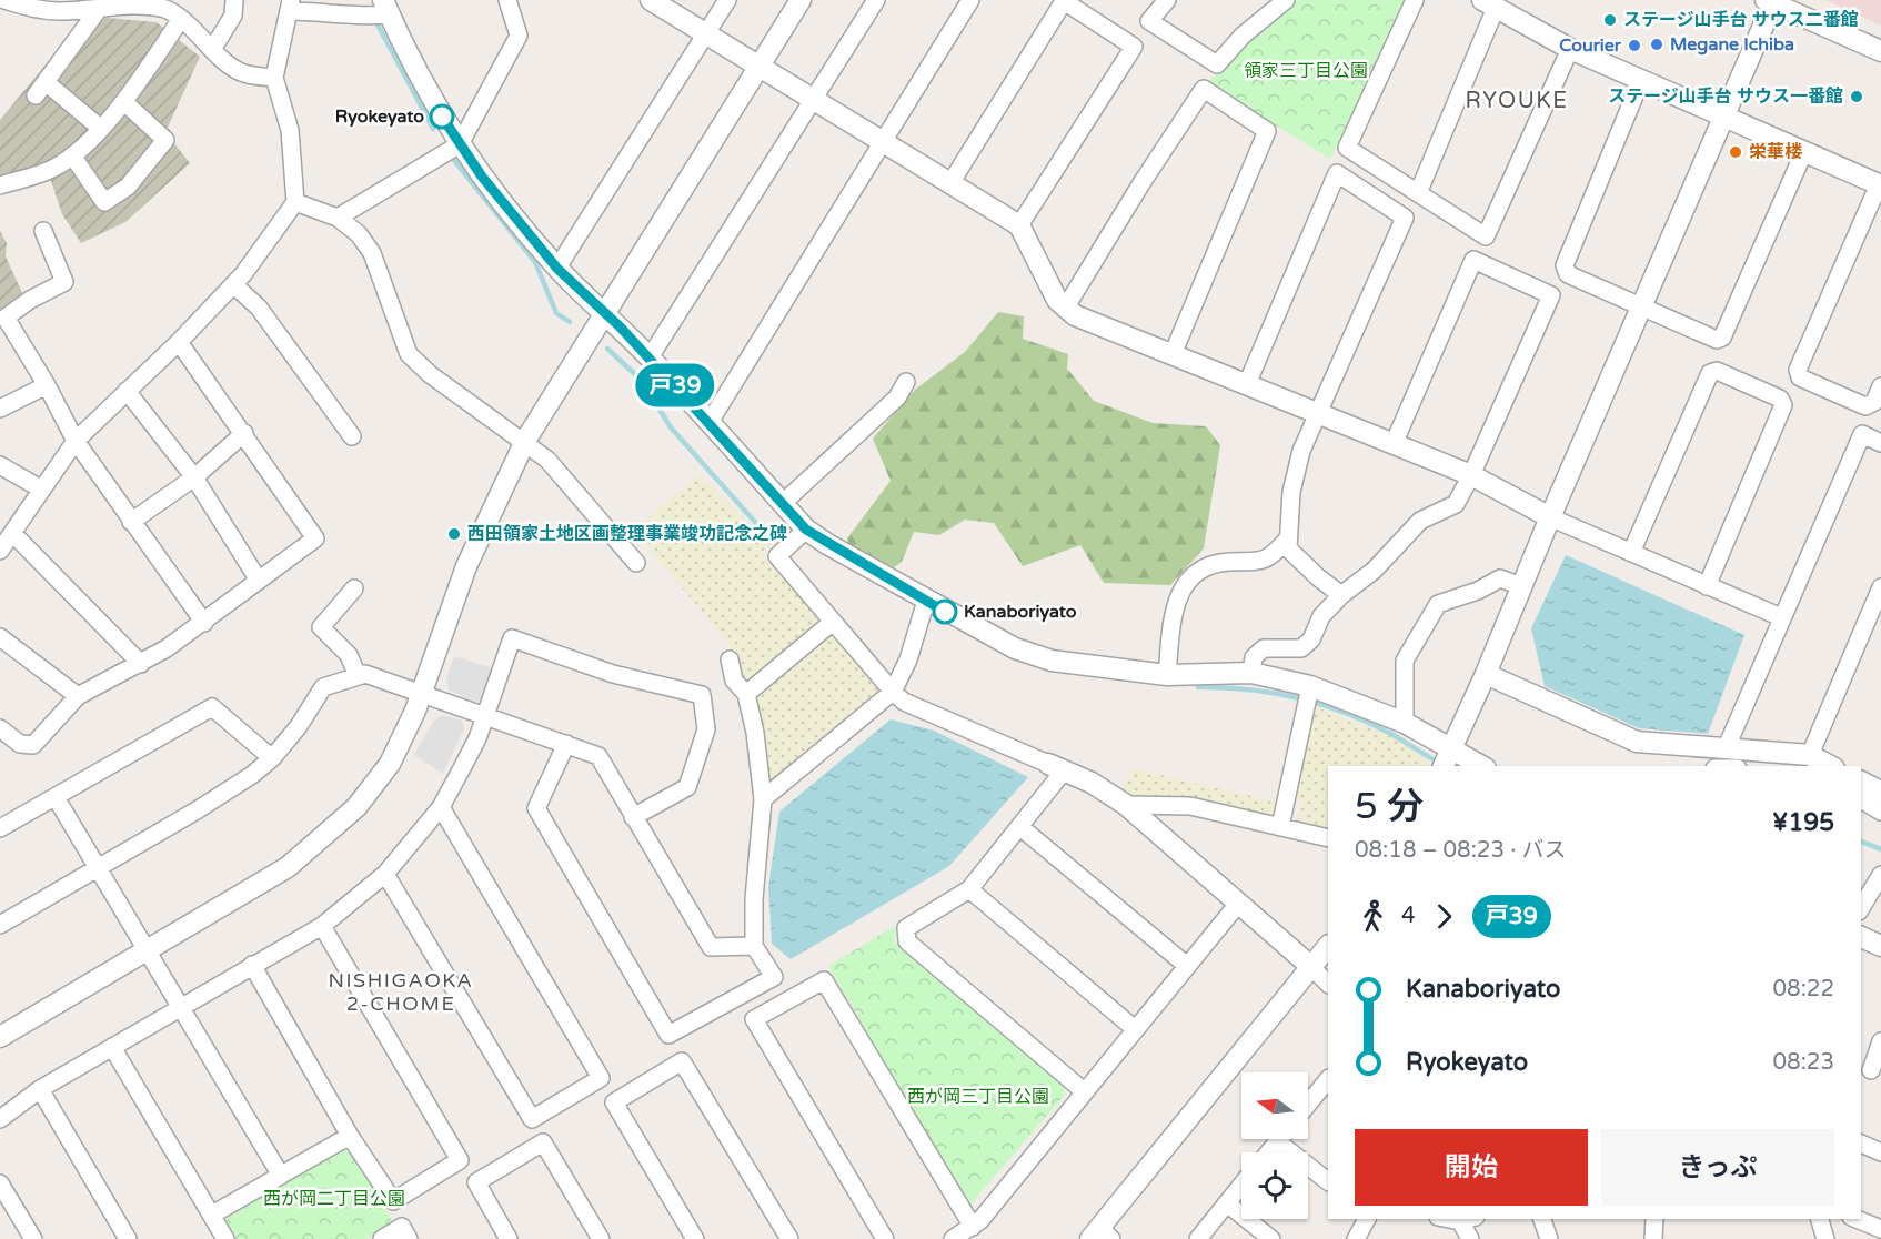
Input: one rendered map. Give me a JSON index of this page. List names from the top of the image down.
{
  "districts": ["RYOUKE", "NISHIGAOKA 2-CHOME"],
  "parks": ["領家三丁目公園", "西が岡三丁目公園", "西が岡二丁目公園"],
  "places": [
    "ステージ山手台 サウス二番館",
    "Megane Ichiba",
    "Courier",
    "ステージ山手台 サウス一番館",
    "Ryokeyato",
    "栄華楼",
    "西田領家土地区画整理事業竣功記念之碑",
    "Kanaboriyato"
  ],
  "lines": ["bus line 戸39"],
  "north": "left",
  "page": {
    "on_map": "戸39",
    "heading": ["5 分", "08:18 – 08:23 · バス", "¥195"],
    "legs": ["4", "戸39"],
    "list": [
      {
        "name": "Kanaboriyato",
        "value": "08:22"
      },
      {
        "name": "Ryokeyato",
        "value": "08:23"
      }
    ],
    "buttons": ["開始", "きっぷ"]
  }
}
